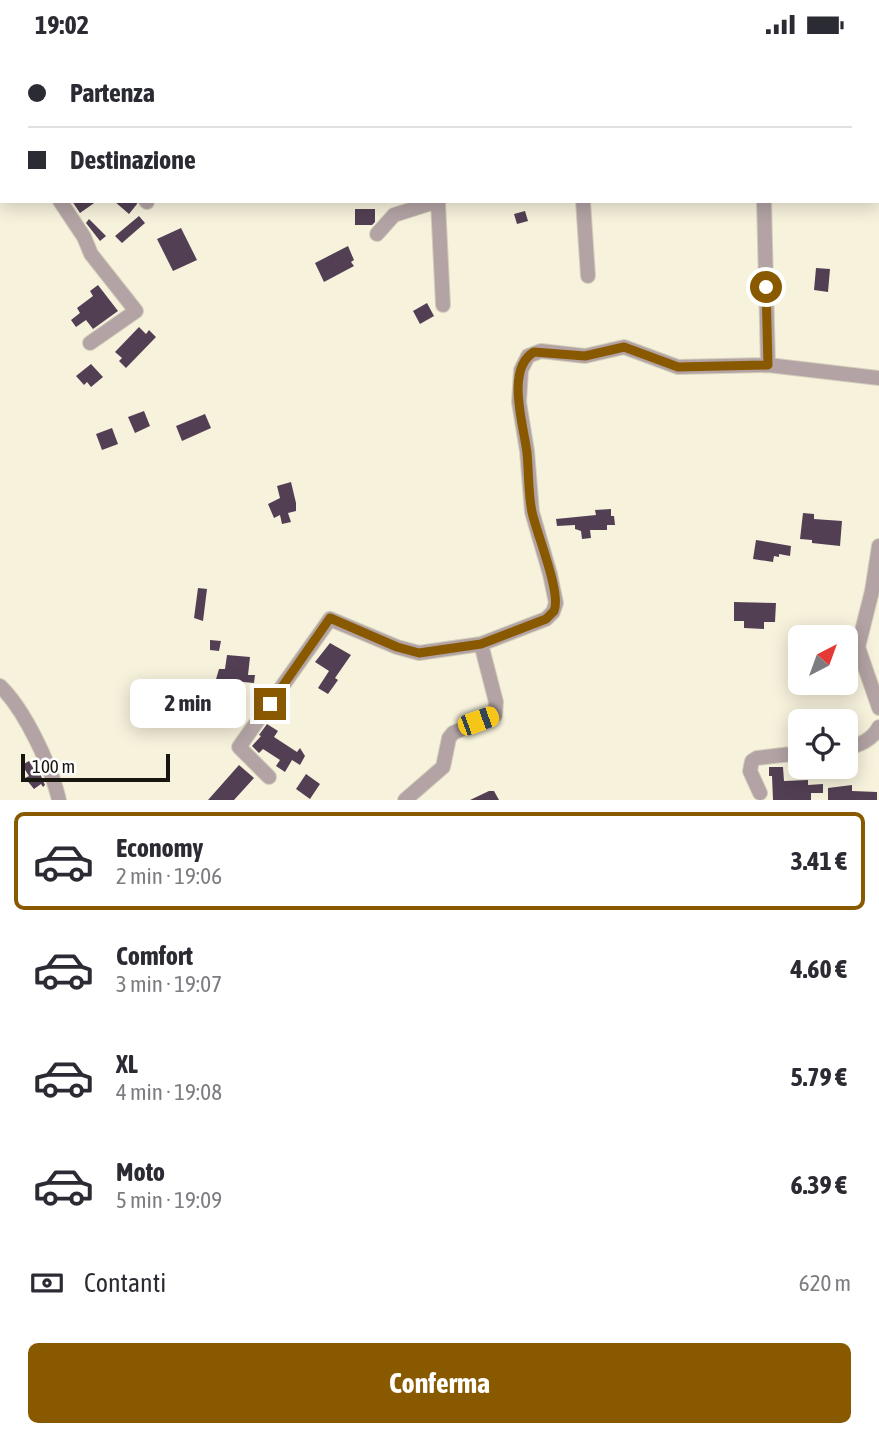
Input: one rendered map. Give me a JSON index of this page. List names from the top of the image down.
{
  "scale_bar": "100 m",
  "north": "top right",
  "page": {
    "status": "19:02",
    "banner": ["Partenza", "Destinazione"],
    "bubble": "2 min",
    "scale": "100 m",
    "list": [
      {
        "name": "Economy",
        "note": "2 min · 19:06",
        "value": "3.41 €"
      },
      {
        "name": "Comfort",
        "note": "3 min · 19:07",
        "value": "4.60 €"
      },
      {
        "name": "XL",
        "note": "4 min · 19:08",
        "value": "5.79 €"
      },
      {
        "name": "Moto",
        "note": "5 min · 19:09",
        "value": "6.39 €"
      }
    ],
    "pay": ["Contanti", "620 m"],
    "buttons": "Conferma"
  }
}
